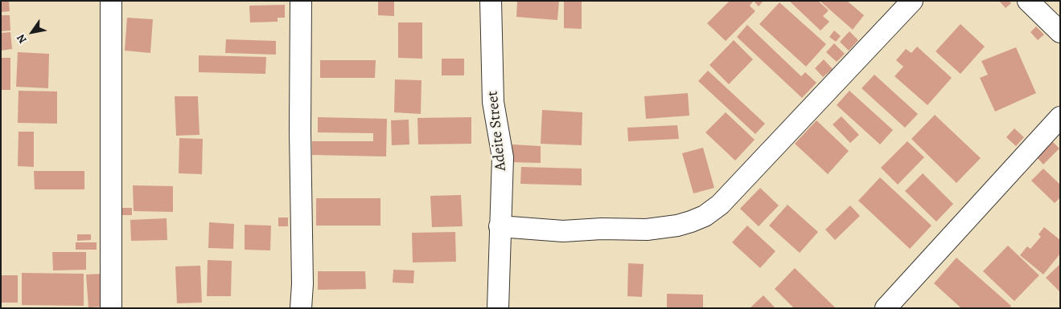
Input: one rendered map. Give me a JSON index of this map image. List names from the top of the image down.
{
  "streets": {
    "street": ["Adeite Street"]
  },
  "north": "bottom left"
}
